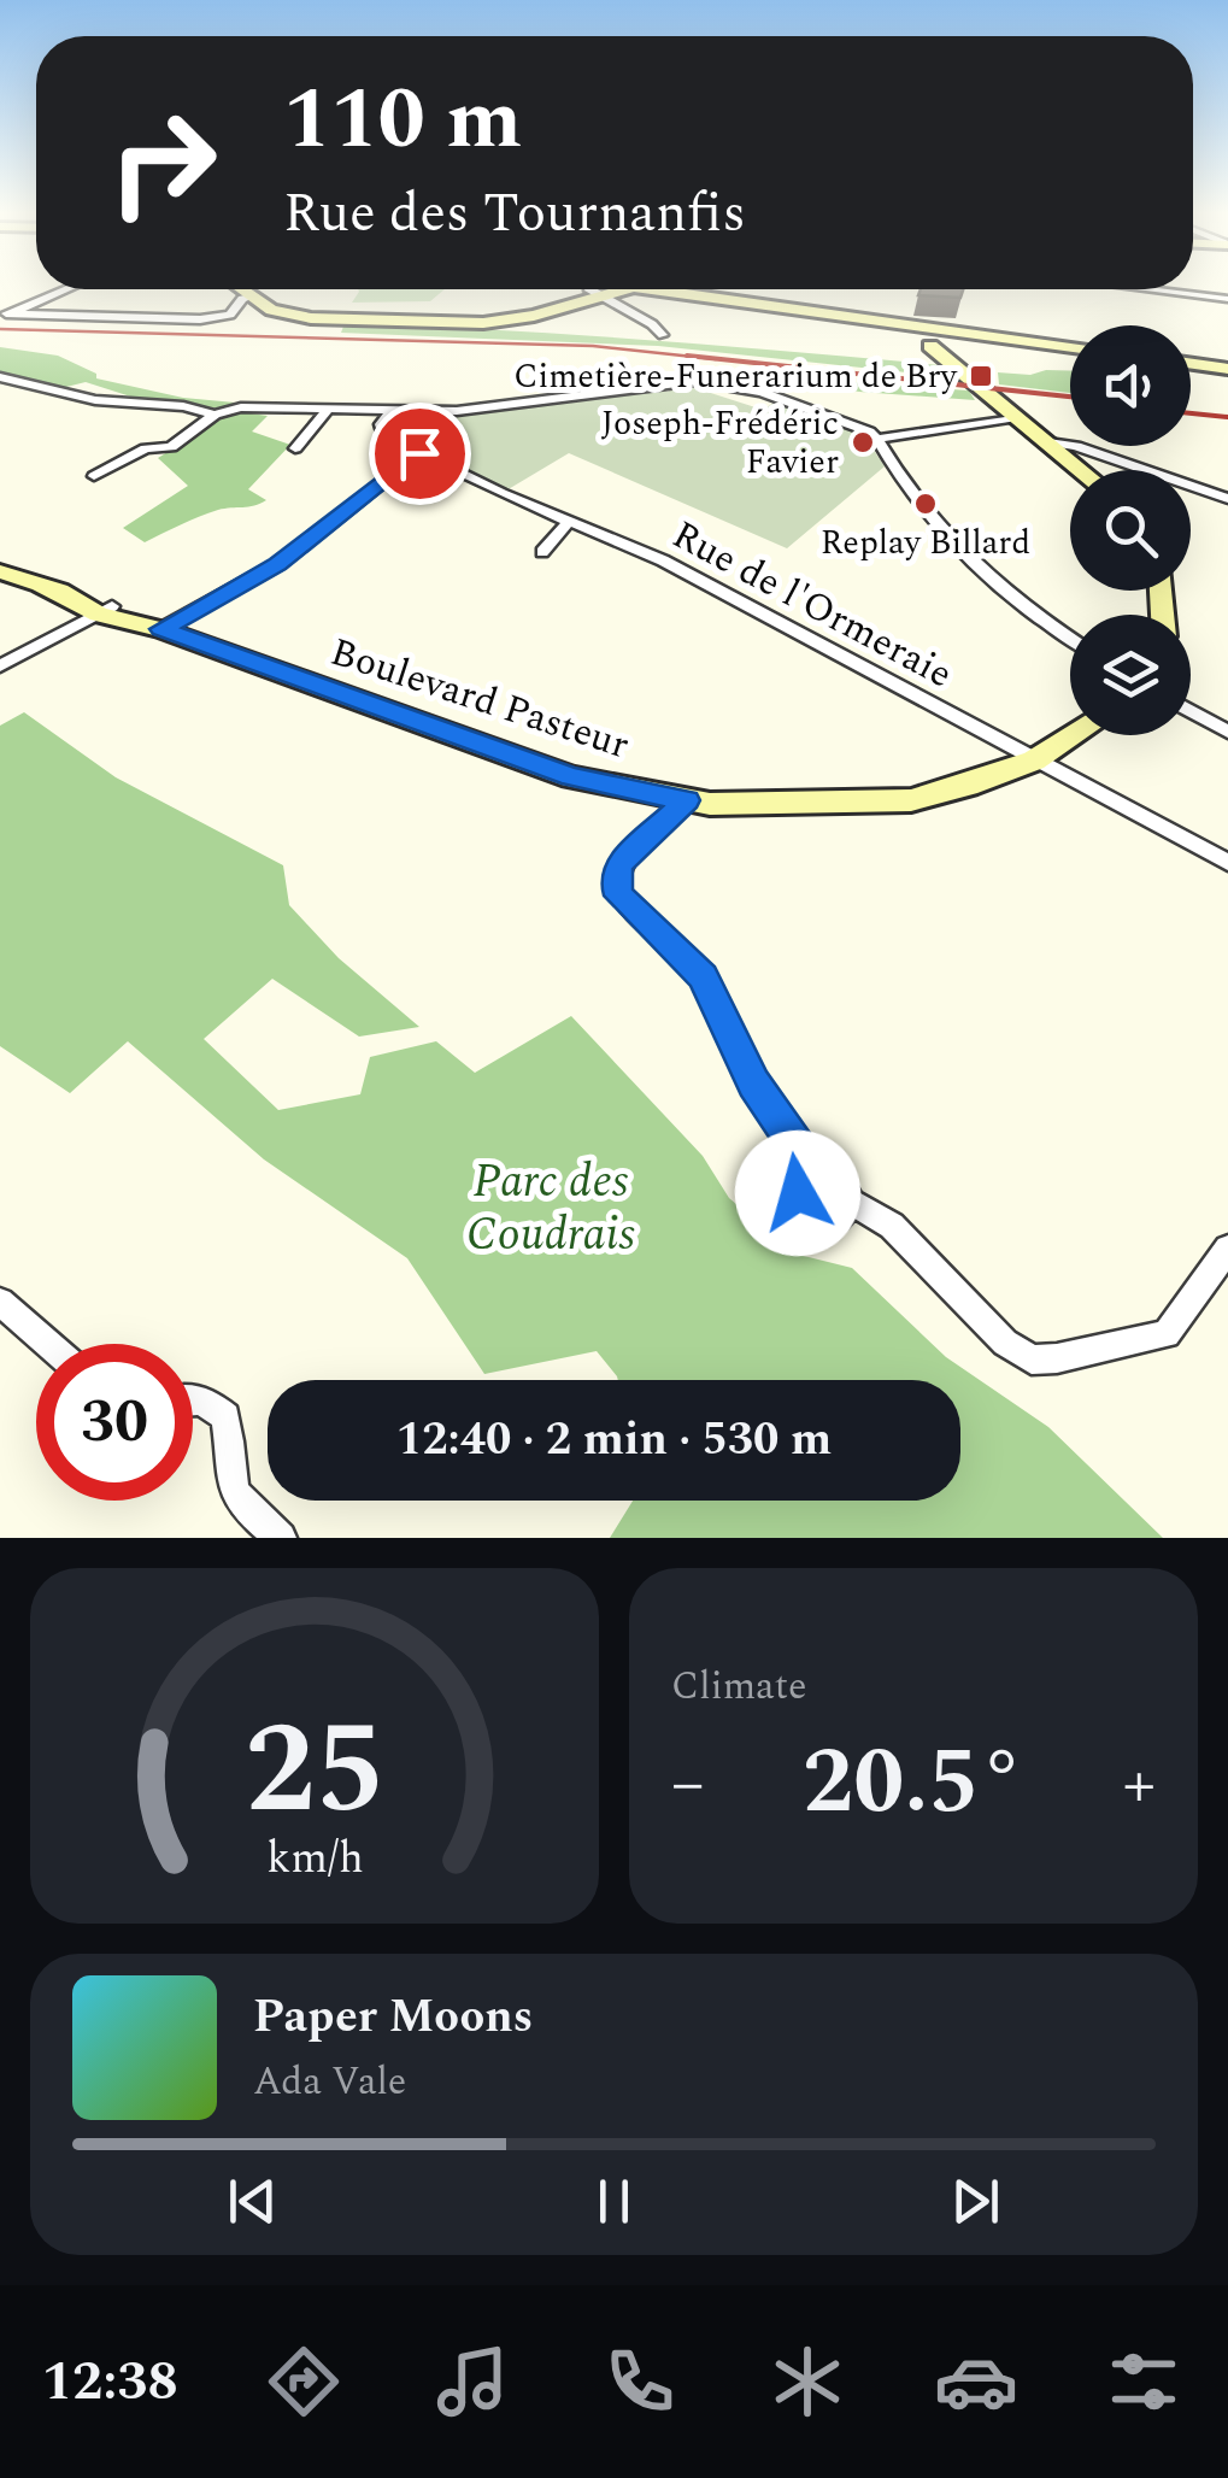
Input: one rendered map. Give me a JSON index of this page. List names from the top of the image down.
{
  "streets": {
    "main road": ["Boulevard Pasteur"],
    "street": ["Rue de l'Ormeraie"]
  },
  "crossings": [
    ["Rue de l'Ormeraie", "Boulevard Pasteur"]
  ],
  "parks": ["Parc des Coudrais"],
  "places": {
    "transit": ["Cimetière-Funerarium de Bry"],
    "other": ["Joseph-Frédéric Favier", "Replay Billard"]
  },
  "page": {
    "turn": ["110 m", "Rue des Tournanfis"],
    "limit": "30",
    "trip": "12:40 · 2 min · 530 m",
    "tile": "Climate",
    "heat": ["−", "20.5°", "+"],
    "song": ["Paper Moons", "Ada Vale"],
    "tabs": "12:38",
    "gauge": ["25", "km/h"]
  }
}
